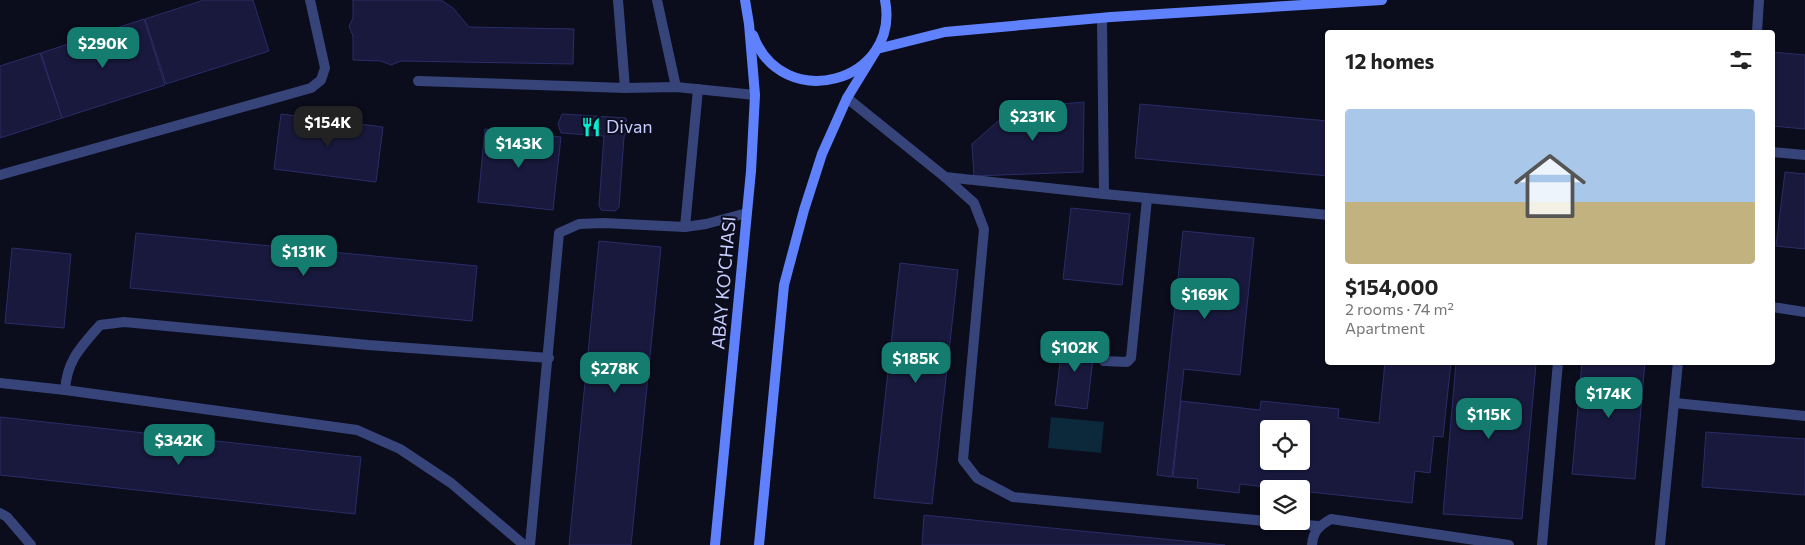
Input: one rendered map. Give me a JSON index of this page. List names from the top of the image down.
{
  "streets": {
    "main road": ["ABAY KO'CHASI"]
  },
  "places": {
    "restaurant": ["Divan"]
  },
  "page": {
    "price": [
      "$290K",
      "$231K",
      "$154K",
      "$143K",
      "$131K",
      "$169K",
      "$102K",
      "$185K",
      "$278K",
      "$174K",
      "$115K",
      "$342K"
    ],
    "heading": "12 homes",
    "list": [
      {
        "name": "$154,000",
        "note": "2 rooms · 74 m² · Apartment"
      }
    ]
  }
}
